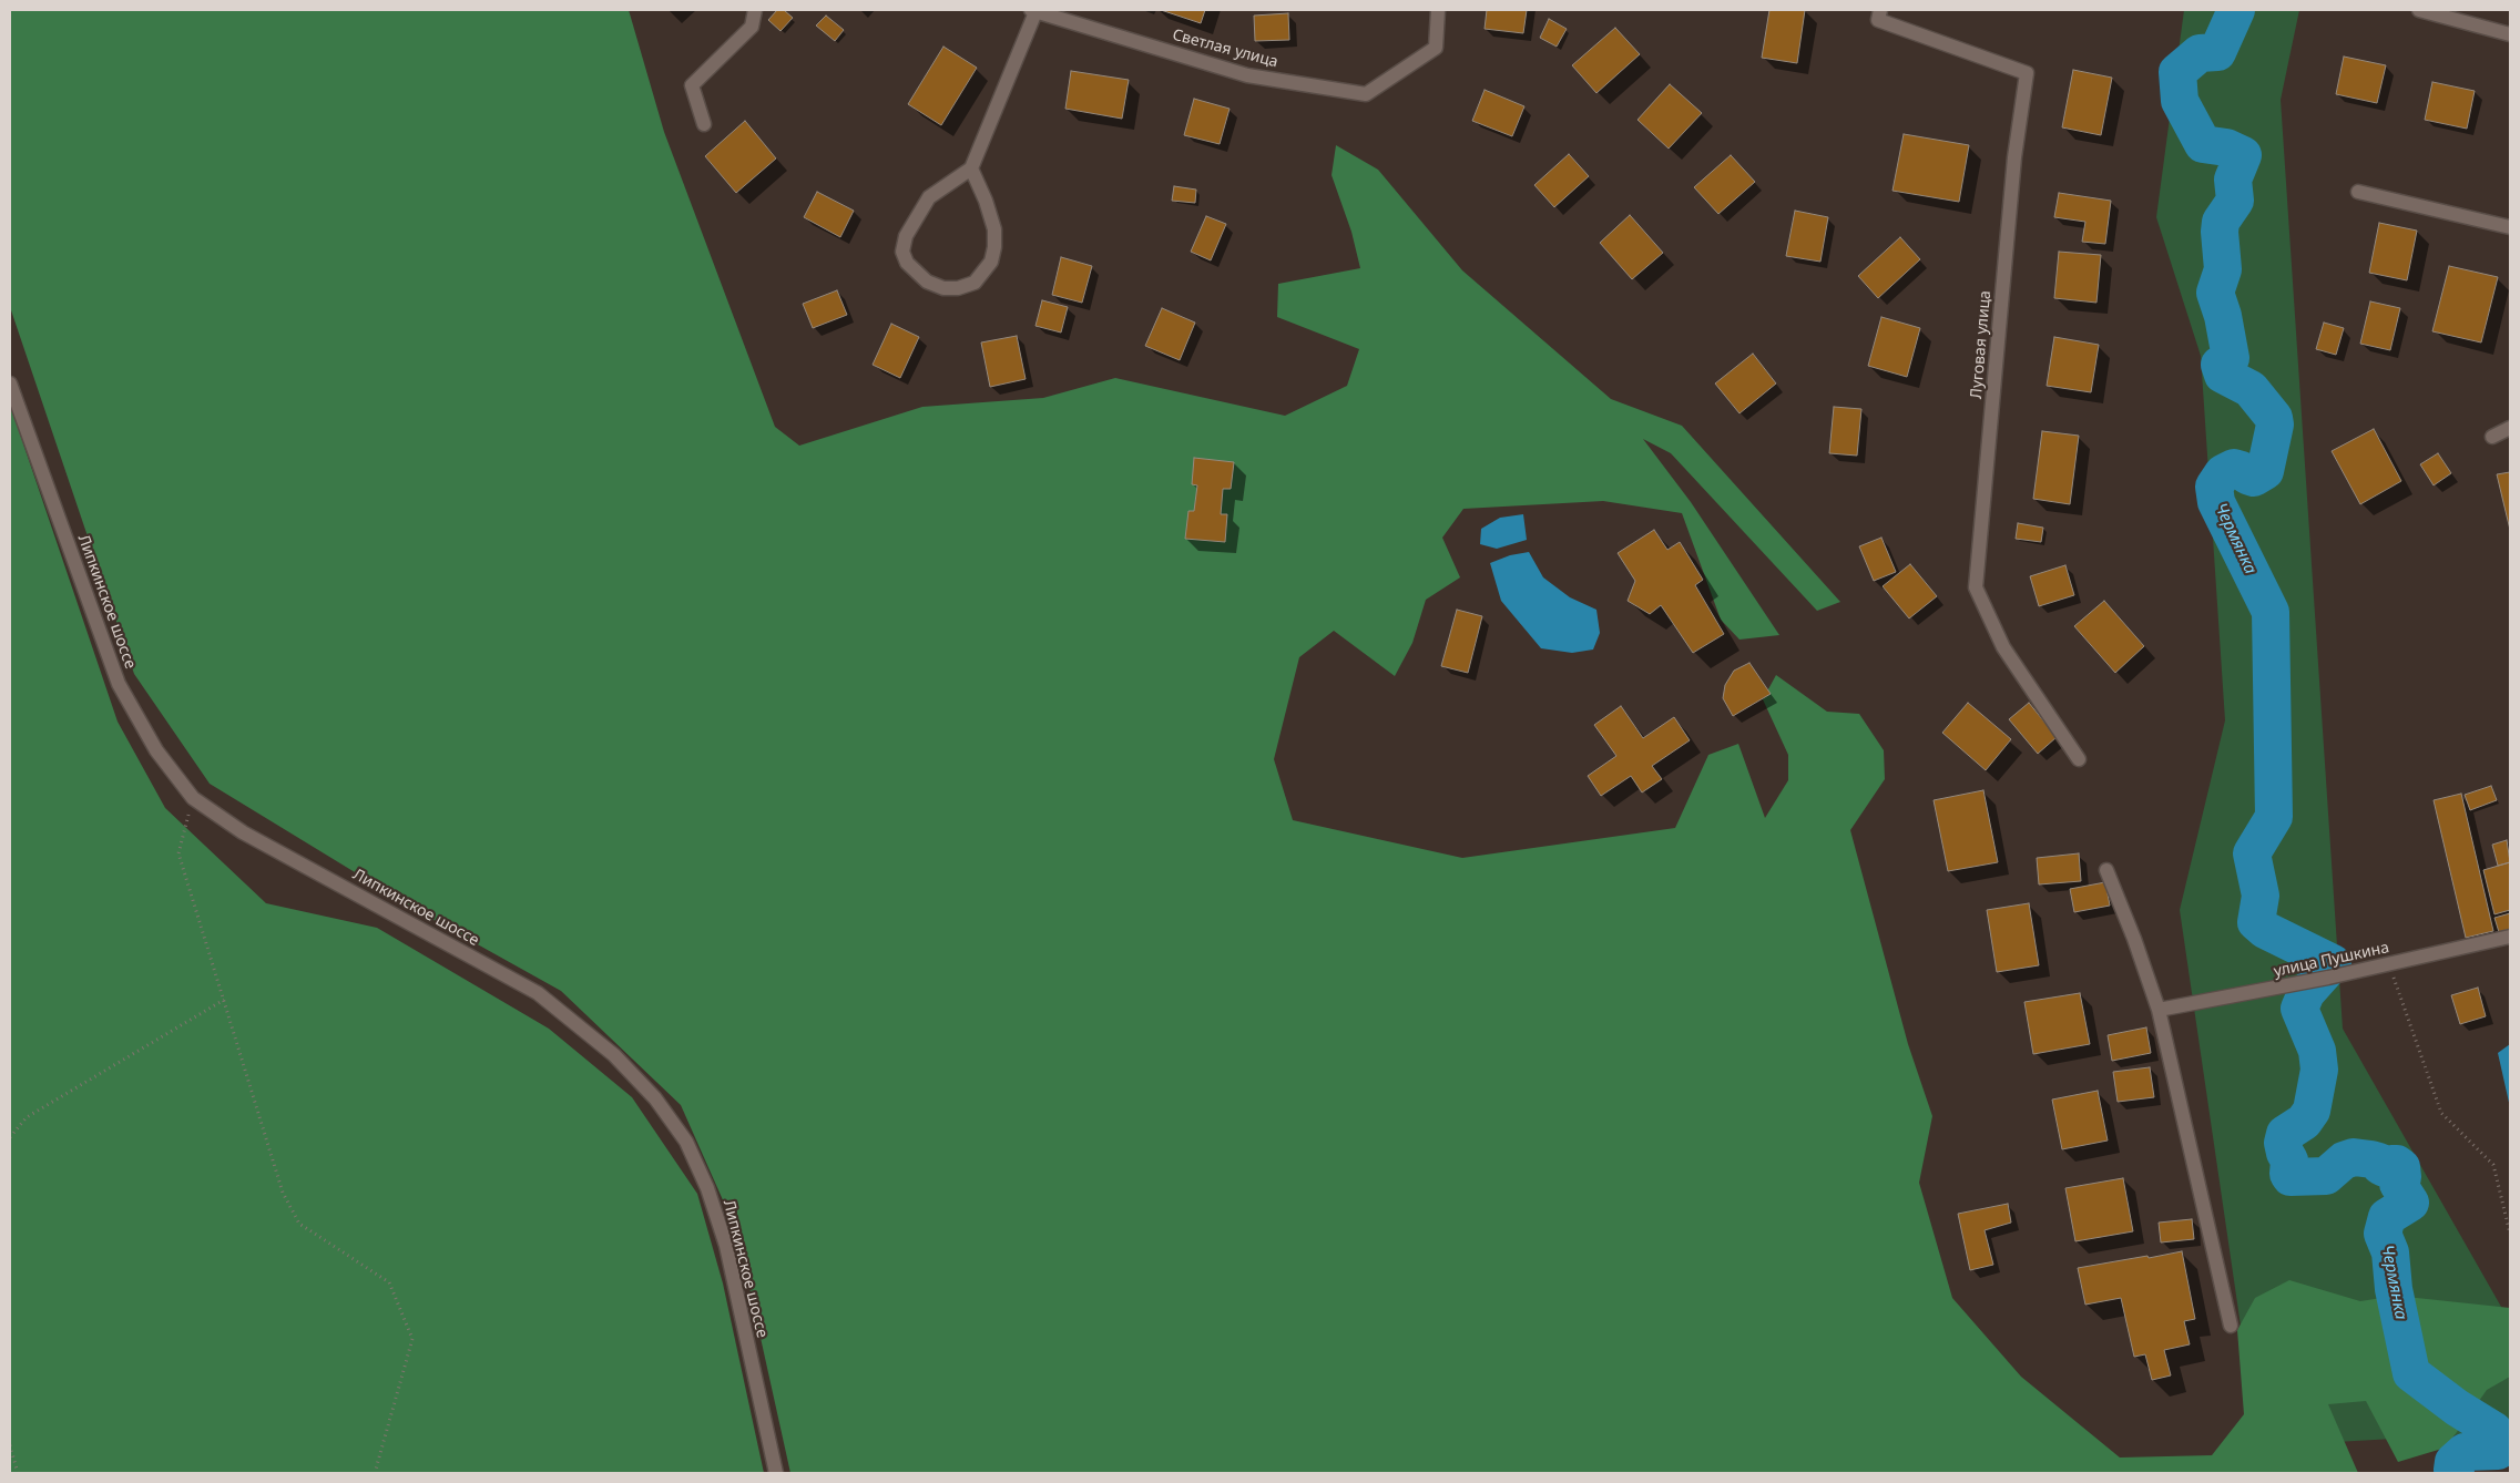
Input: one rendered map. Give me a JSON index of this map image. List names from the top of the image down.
{
  "streets": {
    "street": [
      "Светлая улица",
      "Луговая улица",
      "Липкинское шоссе",
      "улица Пушкина"
    ]
  },
  "water": ["Чермянка"]
}
